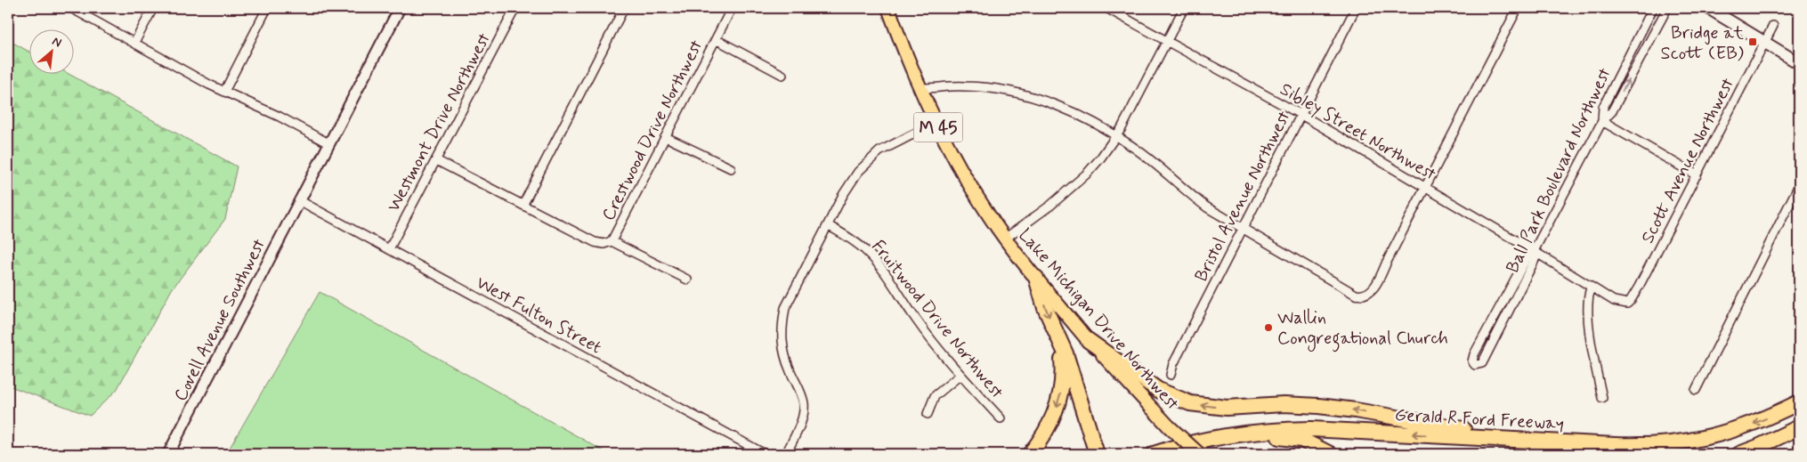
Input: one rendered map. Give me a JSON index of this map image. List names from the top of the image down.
{
  "streets": {
    "highway": ["Gerald R Ford Freeway"],
    "main road": ["M 45", "Lake Michigan Drive Northwest"],
    "street": [
      "Westmont Drive Northwest",
      "Crestwood Drive Northwest",
      "Sibley Street Northwest",
      "Scott Avenue Northwest",
      "Ball Park Boulevard Northwest",
      "Bristol Avenue Northwest",
      "West Fulton Street",
      "Fruitwood Drive Northwest",
      "Covell Avenue Southwest"
    ]
  },
  "crossings": [
    ["Westmont Drive Northwest", "West Fulton Street"],
    ["Sibley Street Northwest", "Scott Avenue Northwest"],
    ["Sibley Street Northwest", "Ball Park Boulevard Northwest"],
    ["Sibley Street Northwest", "Bristol Avenue Northwest"],
    ["West Fulton Street", "Covell Avenue Southwest"]
  ],
  "places": {
    "transit": ["Bridge at Scott (EB)"],
    "other": ["Wallin Congregational Church"]
  },
  "north": "top right"
}
